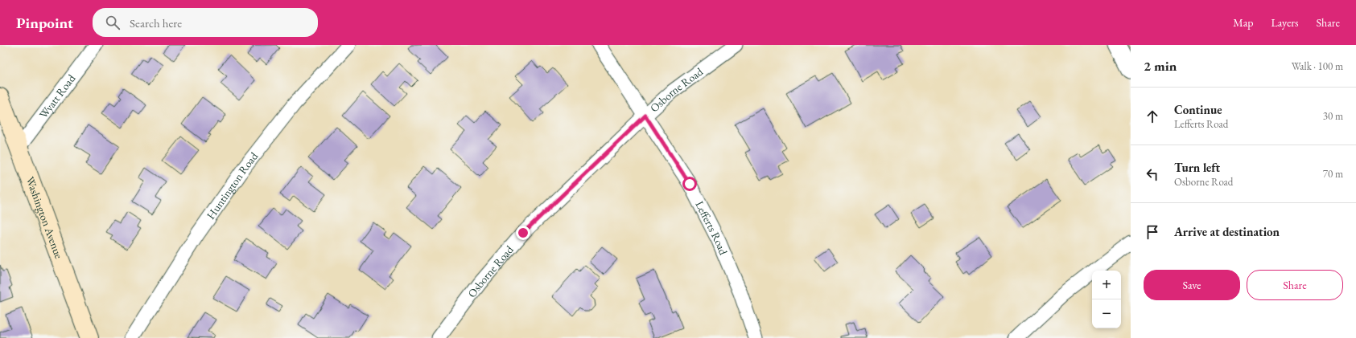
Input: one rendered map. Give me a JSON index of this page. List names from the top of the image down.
{
  "streets": {
    "main road": ["Washington Avenue"],
    "street": [
      "Osborne Road",
      "Wyatt Road",
      "Huntington Road",
      "Lefferts Road"
    ]
  },
  "crossings": [
    ["Osborne Road", "Lefferts Road"],
    ["Wyatt Road", "Washington Avenue"]
  ],
  "page": {
    "header": "Pinpoint",
    "search": "Search here",
    "nav": ["Map", "Layers", "Share"],
    "heading": ["2 min", "Walk · 100 m"],
    "list": [
      ["Continue", "Lefferts Road", "30 m"],
      ["Turn left", "Osborne Road", "70 m"],
      "Arrive at destination"
    ],
    "buttons": ["Save", "Share"],
    "map_buttons": ["+", "−"]
  }
}
